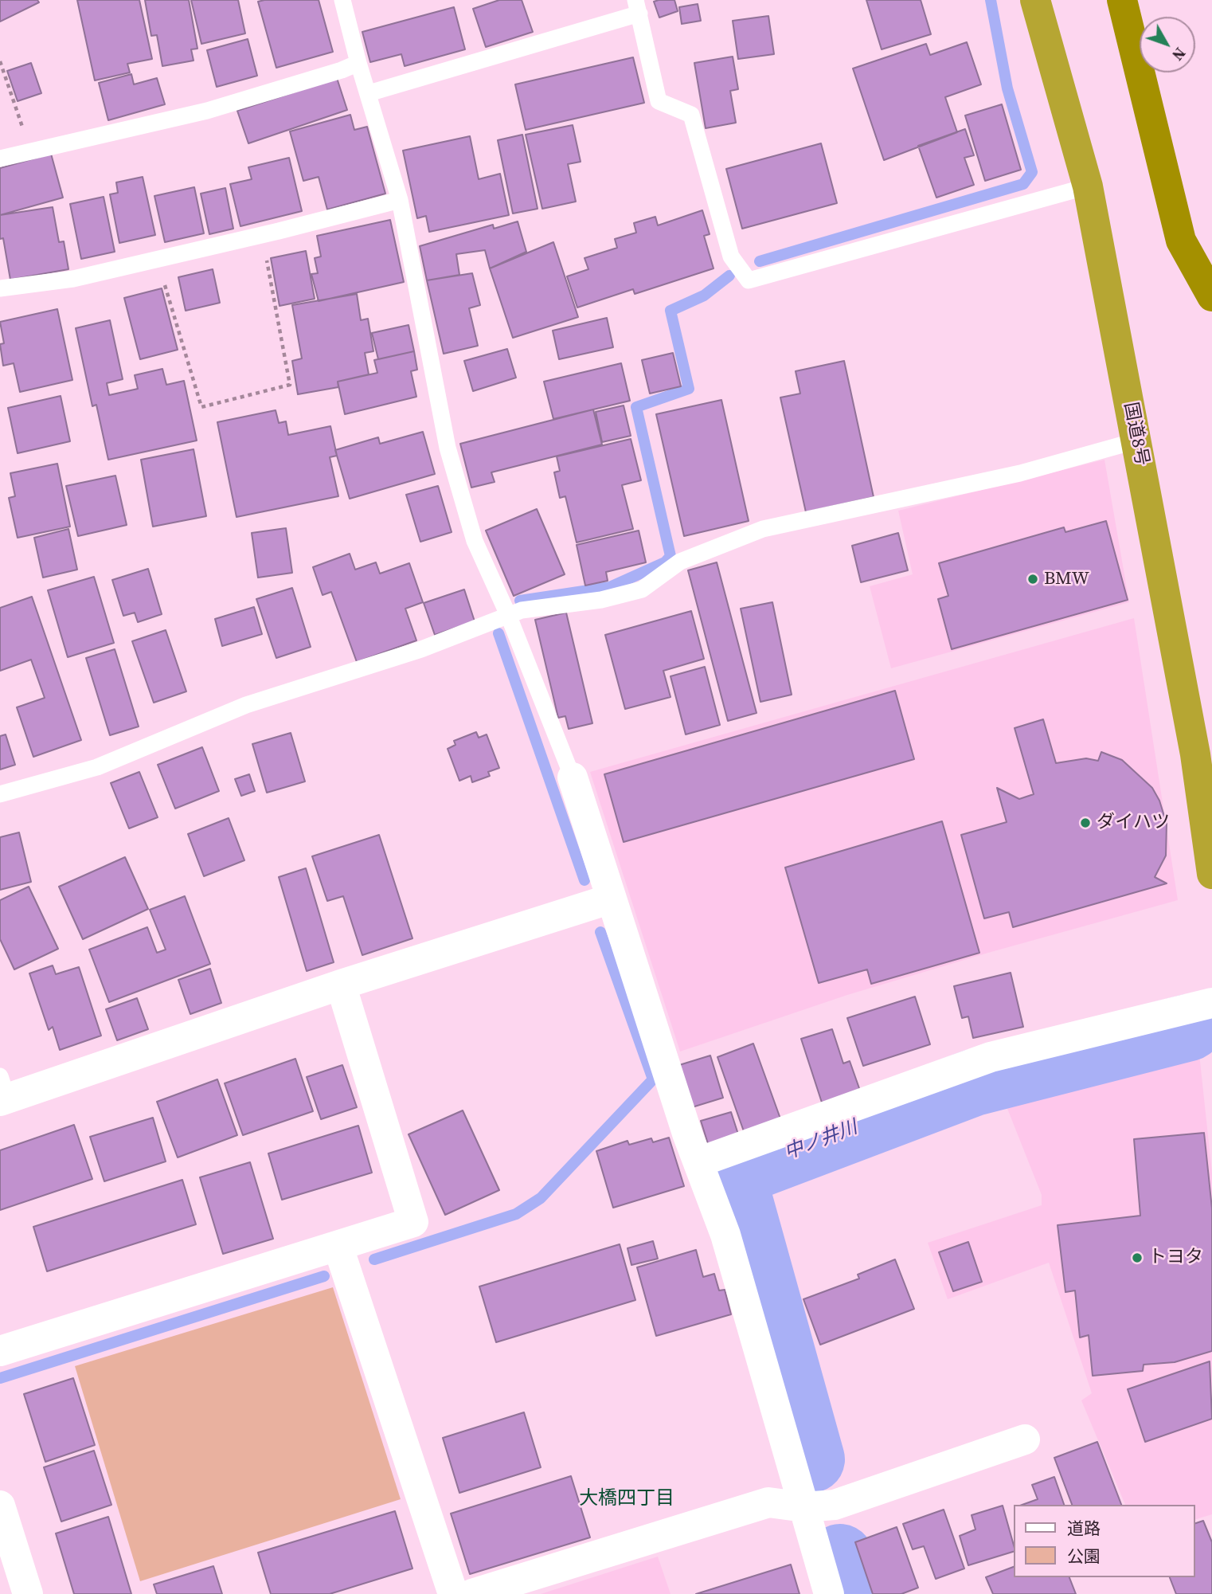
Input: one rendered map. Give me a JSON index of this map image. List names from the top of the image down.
{
  "streets": {
    "highway": ["国道8号"]
  },
  "districts": ["大橋四丁目"],
  "water": ["中ノ井川"],
  "places": ["BMW", "ダイハツ", "トヨタ"],
  "legend": ["道路", "公園"],
  "north": "bottom right"
}
